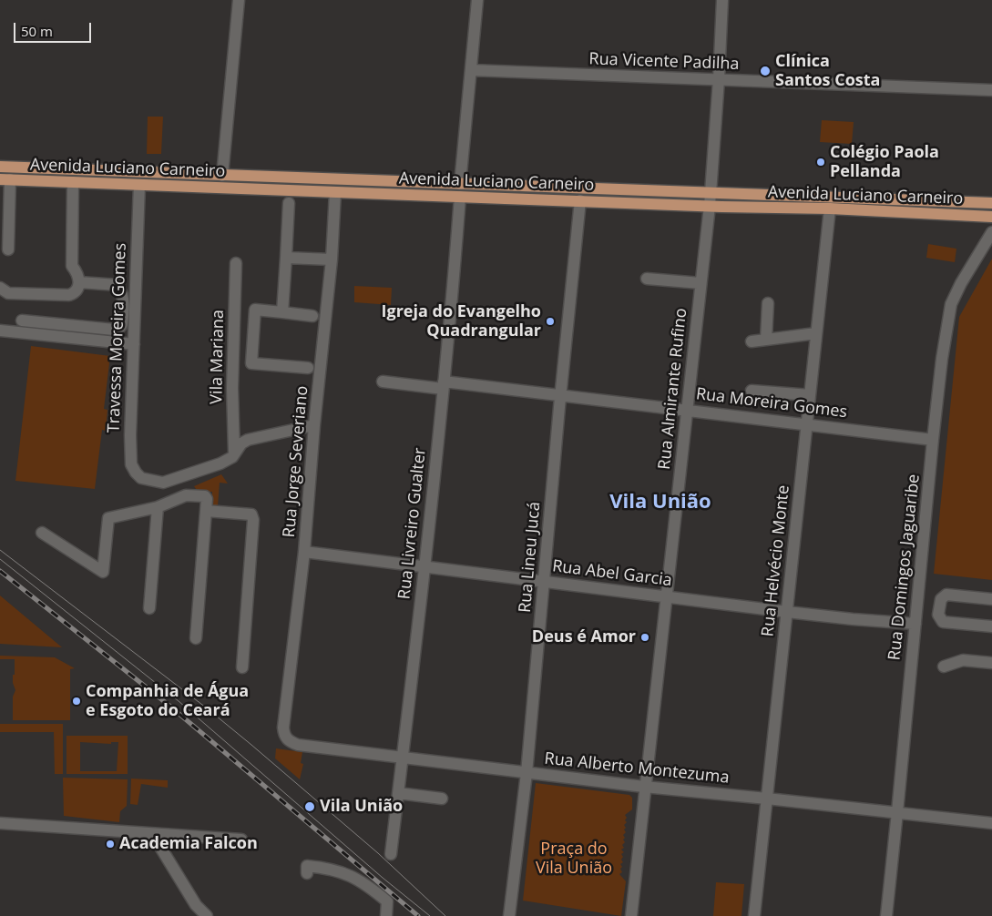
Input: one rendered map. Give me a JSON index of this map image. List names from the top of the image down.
{
  "streets": {
    "main road": ["Avenida Luciano Carneiro"],
    "street": [
      "Rua Vicente Padilha",
      "Travessa Moreira Gomes",
      "Vila Mariana",
      "Rua Almirante Rufino",
      "Rua Moreira Gomes",
      "Rua Jorge Severiano",
      "Rua Livreiro Gualter",
      "Rua Lineu Jucá",
      "Rua Helvécio Monte",
      "Rua Domingos Jaguaribe",
      "Rua Abel Garcia",
      "Rua Alberto Montezuma"
    ]
  },
  "crossings": [
    ["Rua Vicente Padilha", "Rua Almirante Rufino"],
    ["Avenida Luciano Carneiro", "Travessa Moreira Gomes"],
    ["Avenida Luciano Carneiro", "Rua Almirante Rufino"],
    ["Avenida Luciano Carneiro", "Rua Jorge Severiano"],
    ["Avenida Luciano Carneiro", "Rua Livreiro Gualter"],
    ["Avenida Luciano Carneiro", "Rua Lineu Jucá"],
    ["Avenida Luciano Carneiro", "Rua Helvécio Monte"],
    ["Rua Almirante Rufino", "Rua Moreira Gomes"],
    ["Rua Almirante Rufino", "Rua Abel Garcia"],
    ["Rua Almirante Rufino", "Rua Alberto Montezuma"],
    ["Rua Moreira Gomes", "Rua Livreiro Gualter"],
    ["Rua Moreira Gomes", "Rua Lineu Jucá"],
    ["Rua Moreira Gomes", "Rua Helvécio Monte"],
    ["Rua Moreira Gomes", "Rua Domingos Jaguaribe"],
    ["Rua Jorge Severiano", "Rua Abel Garcia"],
    ["Rua Jorge Severiano", "Rua Alberto Montezuma"],
    ["Rua Livreiro Gualter", "Rua Abel Garcia"],
    ["Rua Livreiro Gualter", "Rua Alberto Montezuma"],
    ["Rua Lineu Jucá", "Rua Abel Garcia"],
    ["Rua Lineu Jucá", "Rua Alberto Montezuma"],
    ["Rua Helvécio Monte", "Rua Abel Garcia"],
    ["Rua Helvécio Monte", "Rua Alberto Montezuma"],
    ["Rua Domingos Jaguaribe", "Rua Abel Garcia"],
    ["Rua Domingos Jaguaribe", "Rua Alberto Montezuma"]
  ],
  "districts": ["Vila União"],
  "parks": ["Praça do Vila União"],
  "places": [
    "Clínica Santos Costa",
    "Colégio Paola Pellanda",
    "Igreja do Evangelho Quadrangular",
    "Deus é Amor",
    "Companhia de Água e Esgoto do Ceará",
    "Vila União",
    "Academia Falcon"
  ],
  "scale_bar": "50 m"
}
